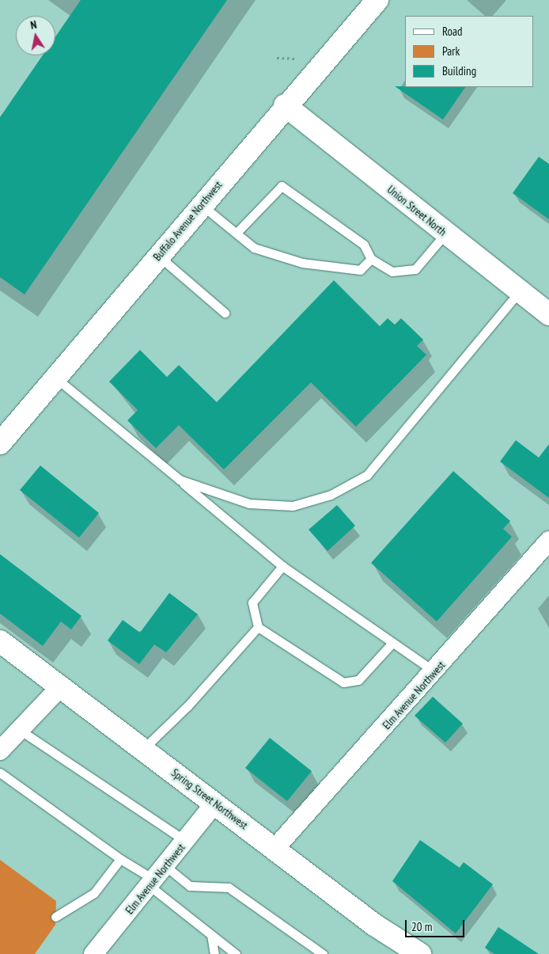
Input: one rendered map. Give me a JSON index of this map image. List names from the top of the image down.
{
  "streets": {
    "street": [
      "Union Street North",
      "Buffalo Avenue Northwest",
      "Elm Avenue Northwest",
      "Spring Street Northwest"
    ]
  },
  "crossings": [
    ["Union Street North", "Buffalo Avenue Northwest"],
    ["Elm Avenue Northwest", "Spring Street Northwest"]
  ],
  "legend": ["Road", "Park", "Building"],
  "scale_bar": "20 m",
  "north": "top"
}
